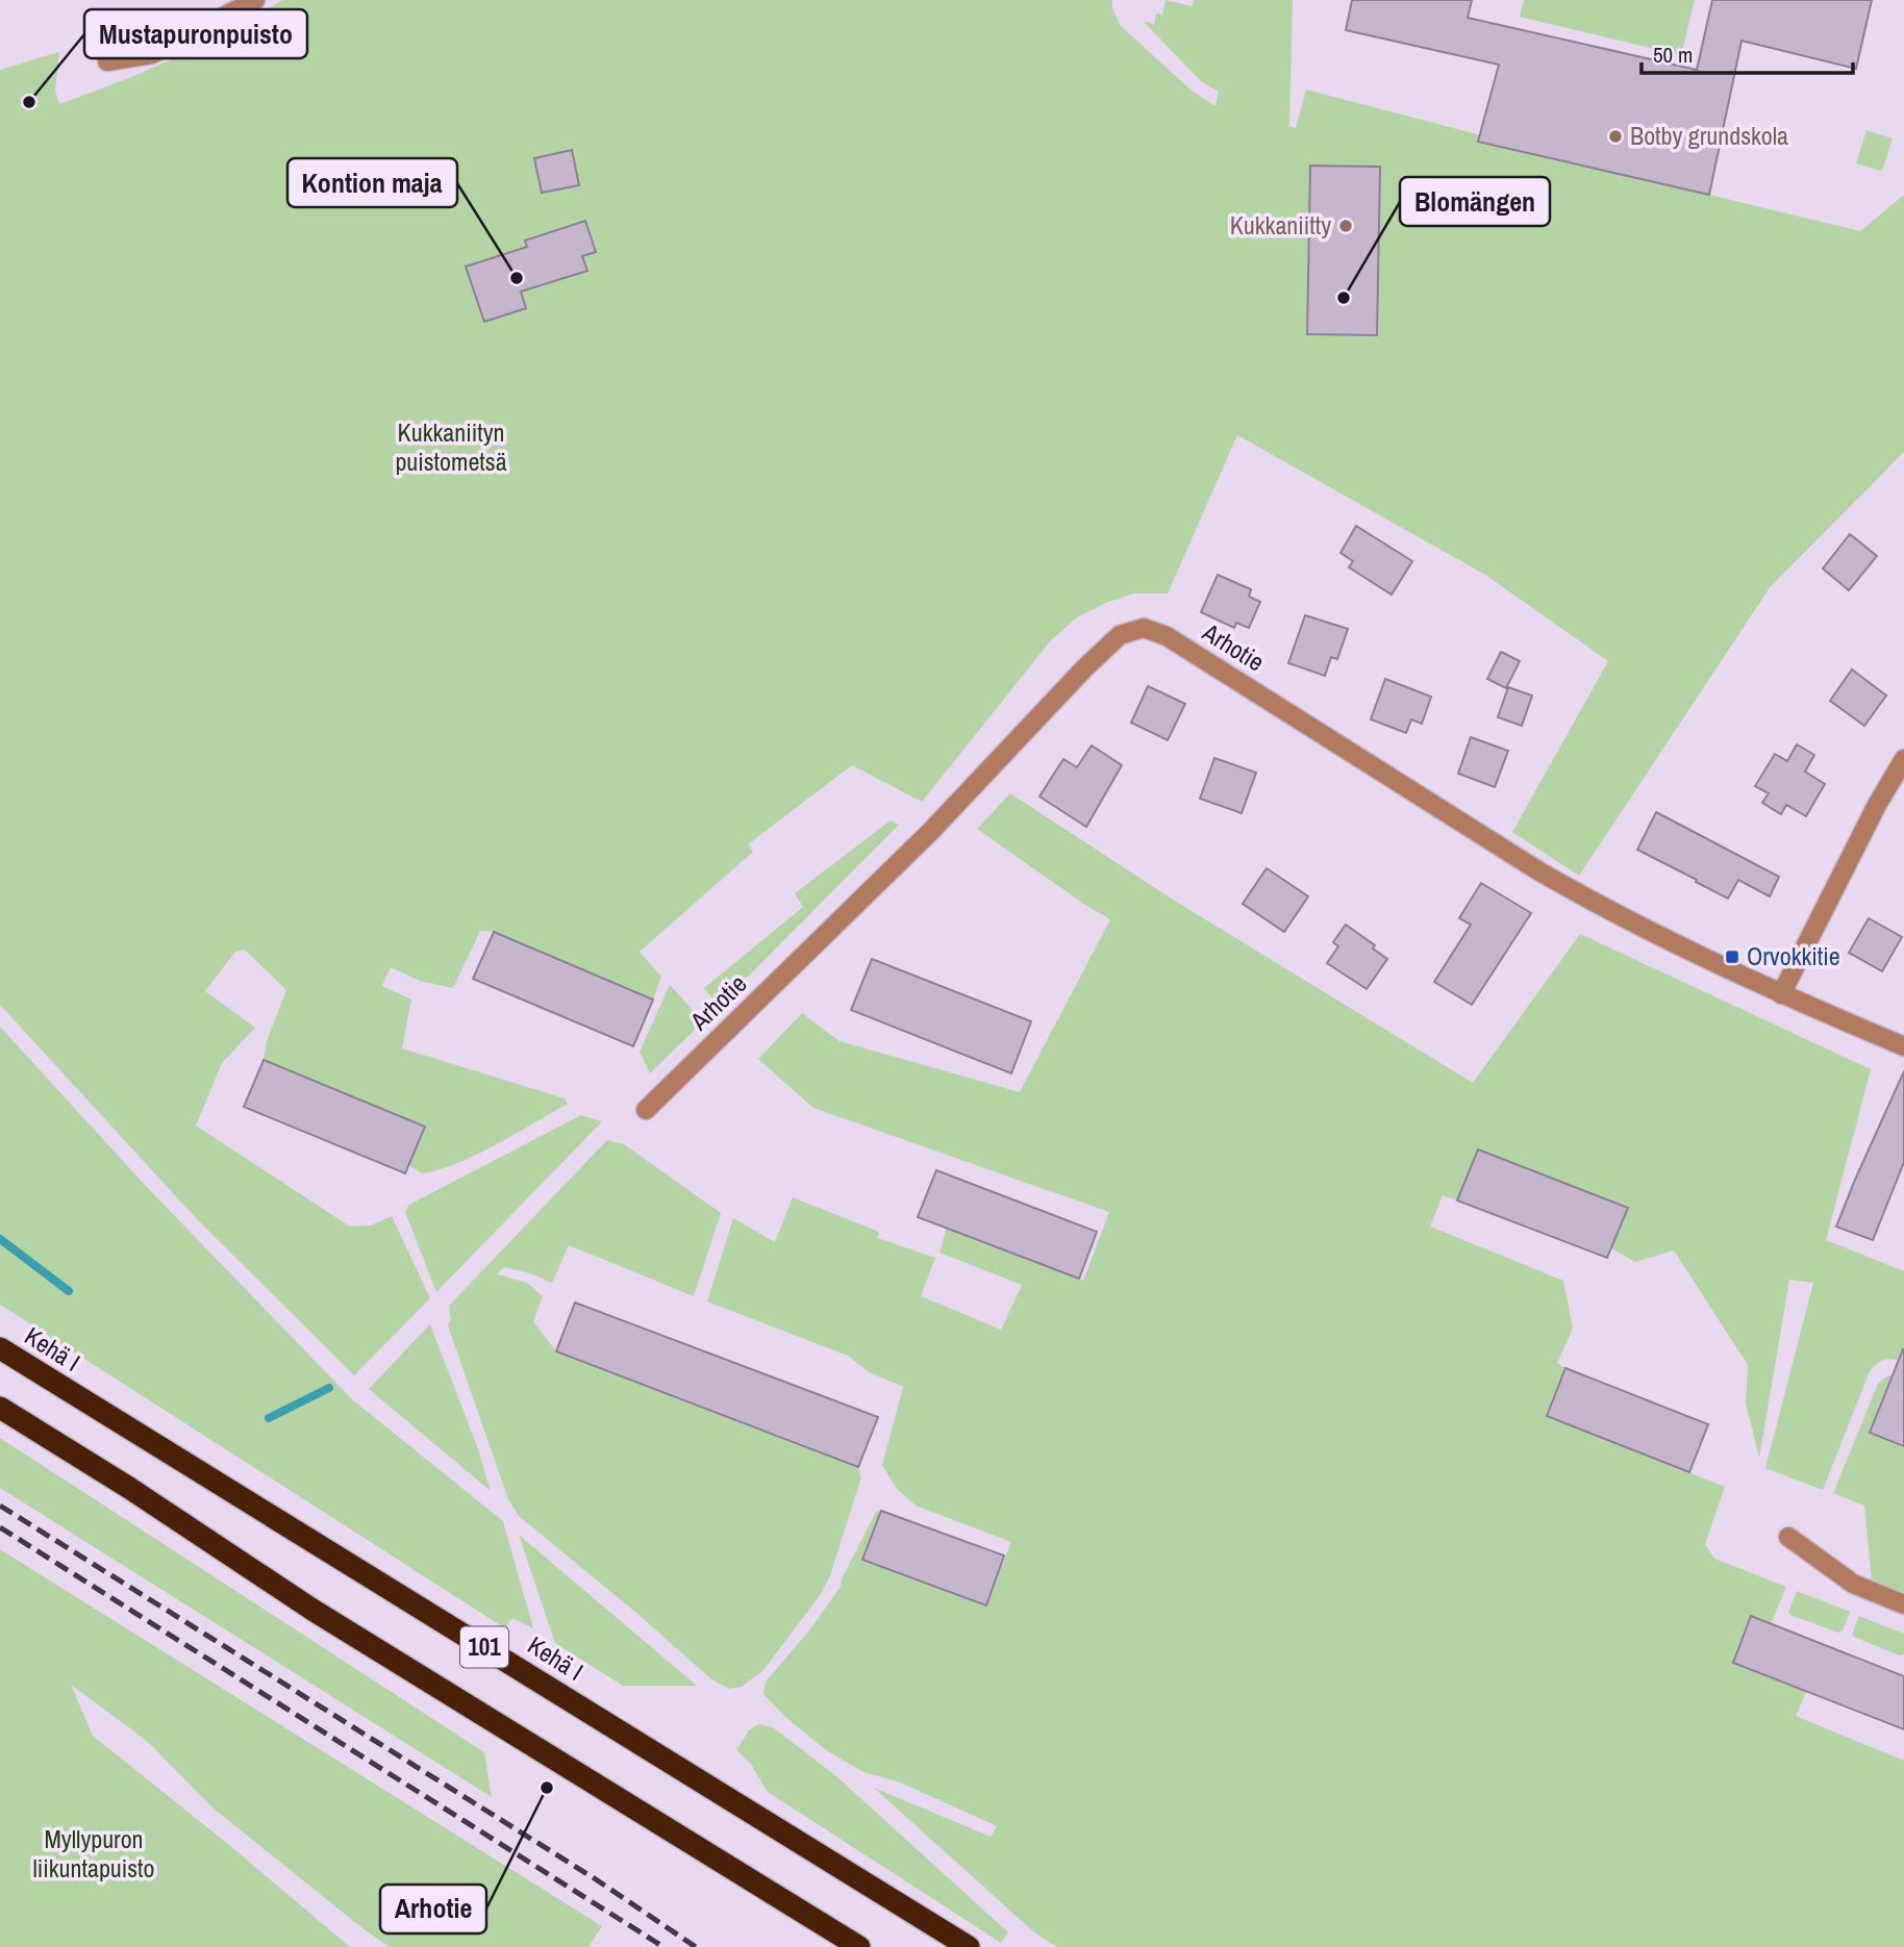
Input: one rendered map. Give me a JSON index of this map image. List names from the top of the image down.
{
  "streets": {
    "highway": ["Kehä I", "101"],
    "street": ["Arhotie"]
  },
  "parks": ["Kukkaniityn puistometsä", "Myllypuron liikuntapuisto"],
  "places": {
    "other": [
      "Mustapuronpuisto",
      "Botby grundskola",
      "Kukkaniitty",
      "Kontion maja",
      "Blomängen",
      "Arhotie"
    ],
    "transit": ["Orvokkitie"]
  },
  "scale_bar": "50 m"
}
